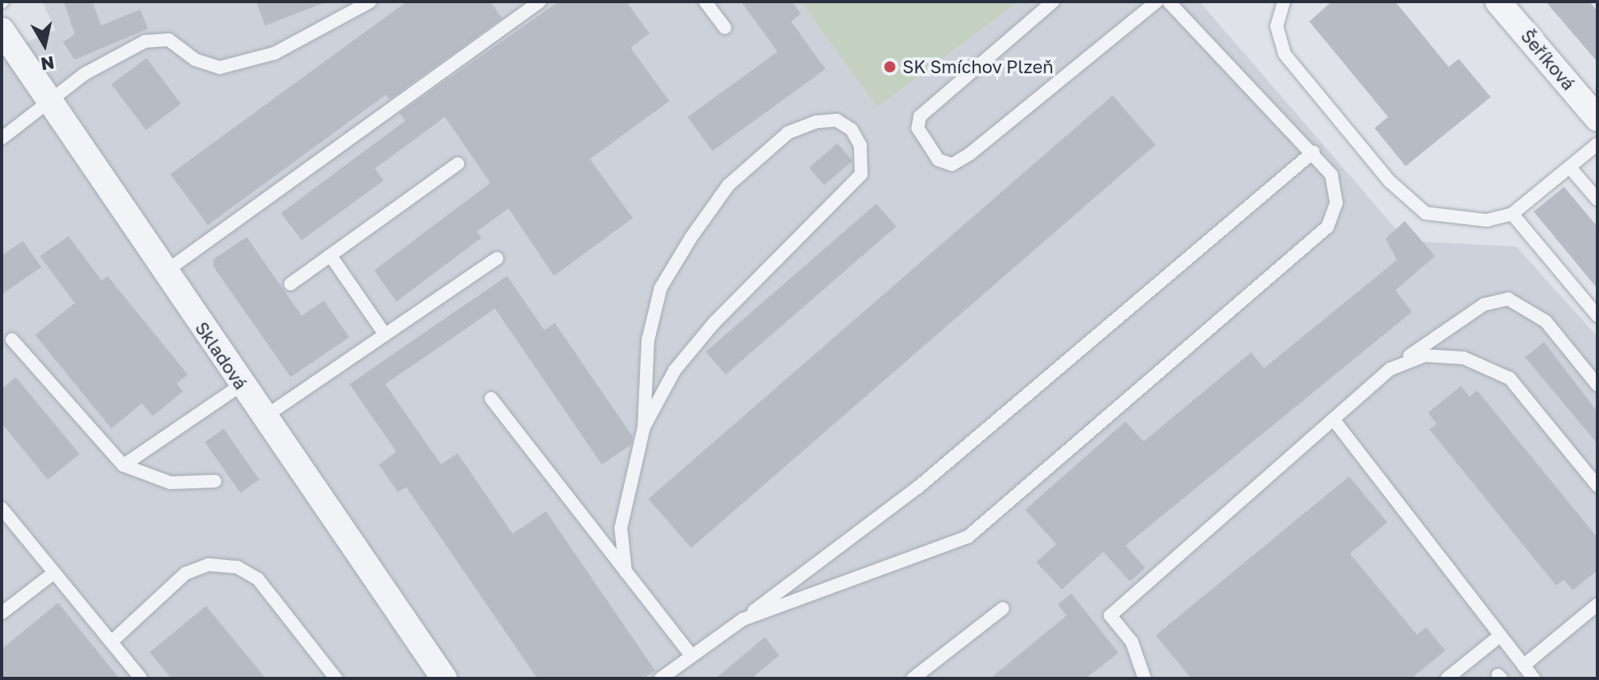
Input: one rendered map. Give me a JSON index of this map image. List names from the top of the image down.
{
  "streets": {
    "street": ["Šeříková", "Skladová"]
  },
  "places": ["SK Smíchov Plzeň"],
  "north": "bottom"
}
